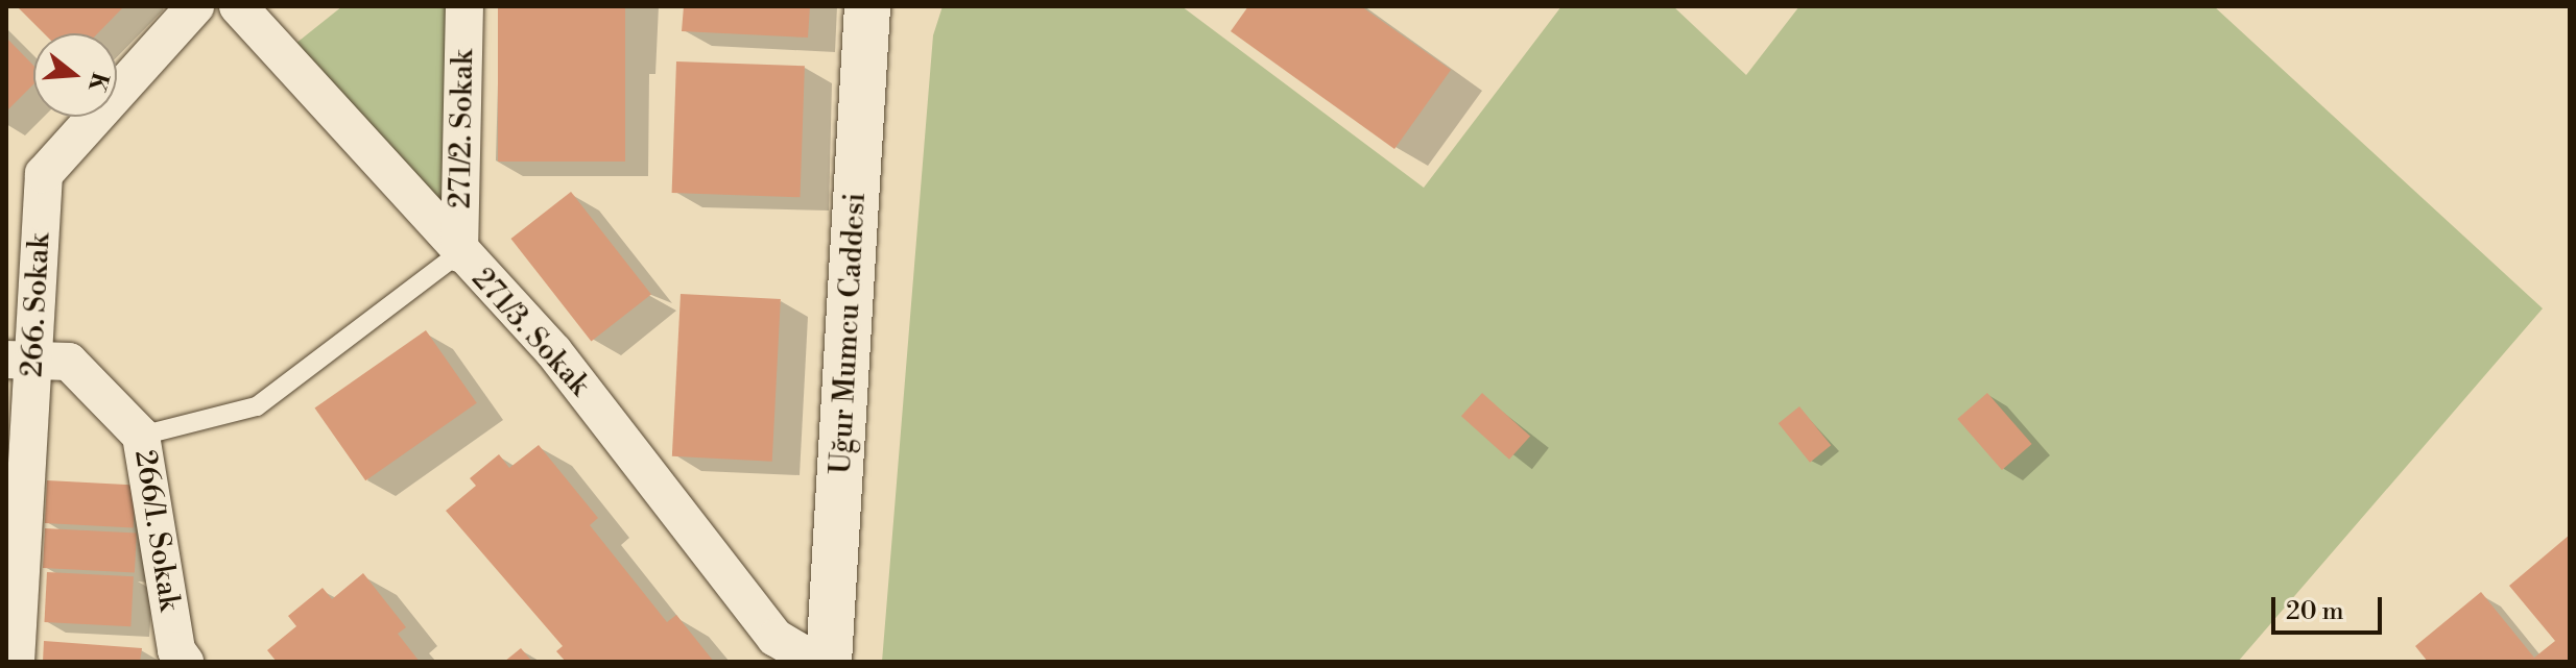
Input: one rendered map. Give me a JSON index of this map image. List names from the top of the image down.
{
  "streets": {
    "main road": ["Uğur Mumcu Caddesi"],
    "street": [
      "271/2. Sokak",
      "266. Sokak",
      "271/3. Sokak",
      "266/1. Sokak"
    ]
  },
  "crossings": [
    ["271/2. Sokak", "271/3. Sokak"],
    ["266. Sokak", "266/1. Sokak"]
  ],
  "scale_bar": "20 m",
  "north": "right"
}
